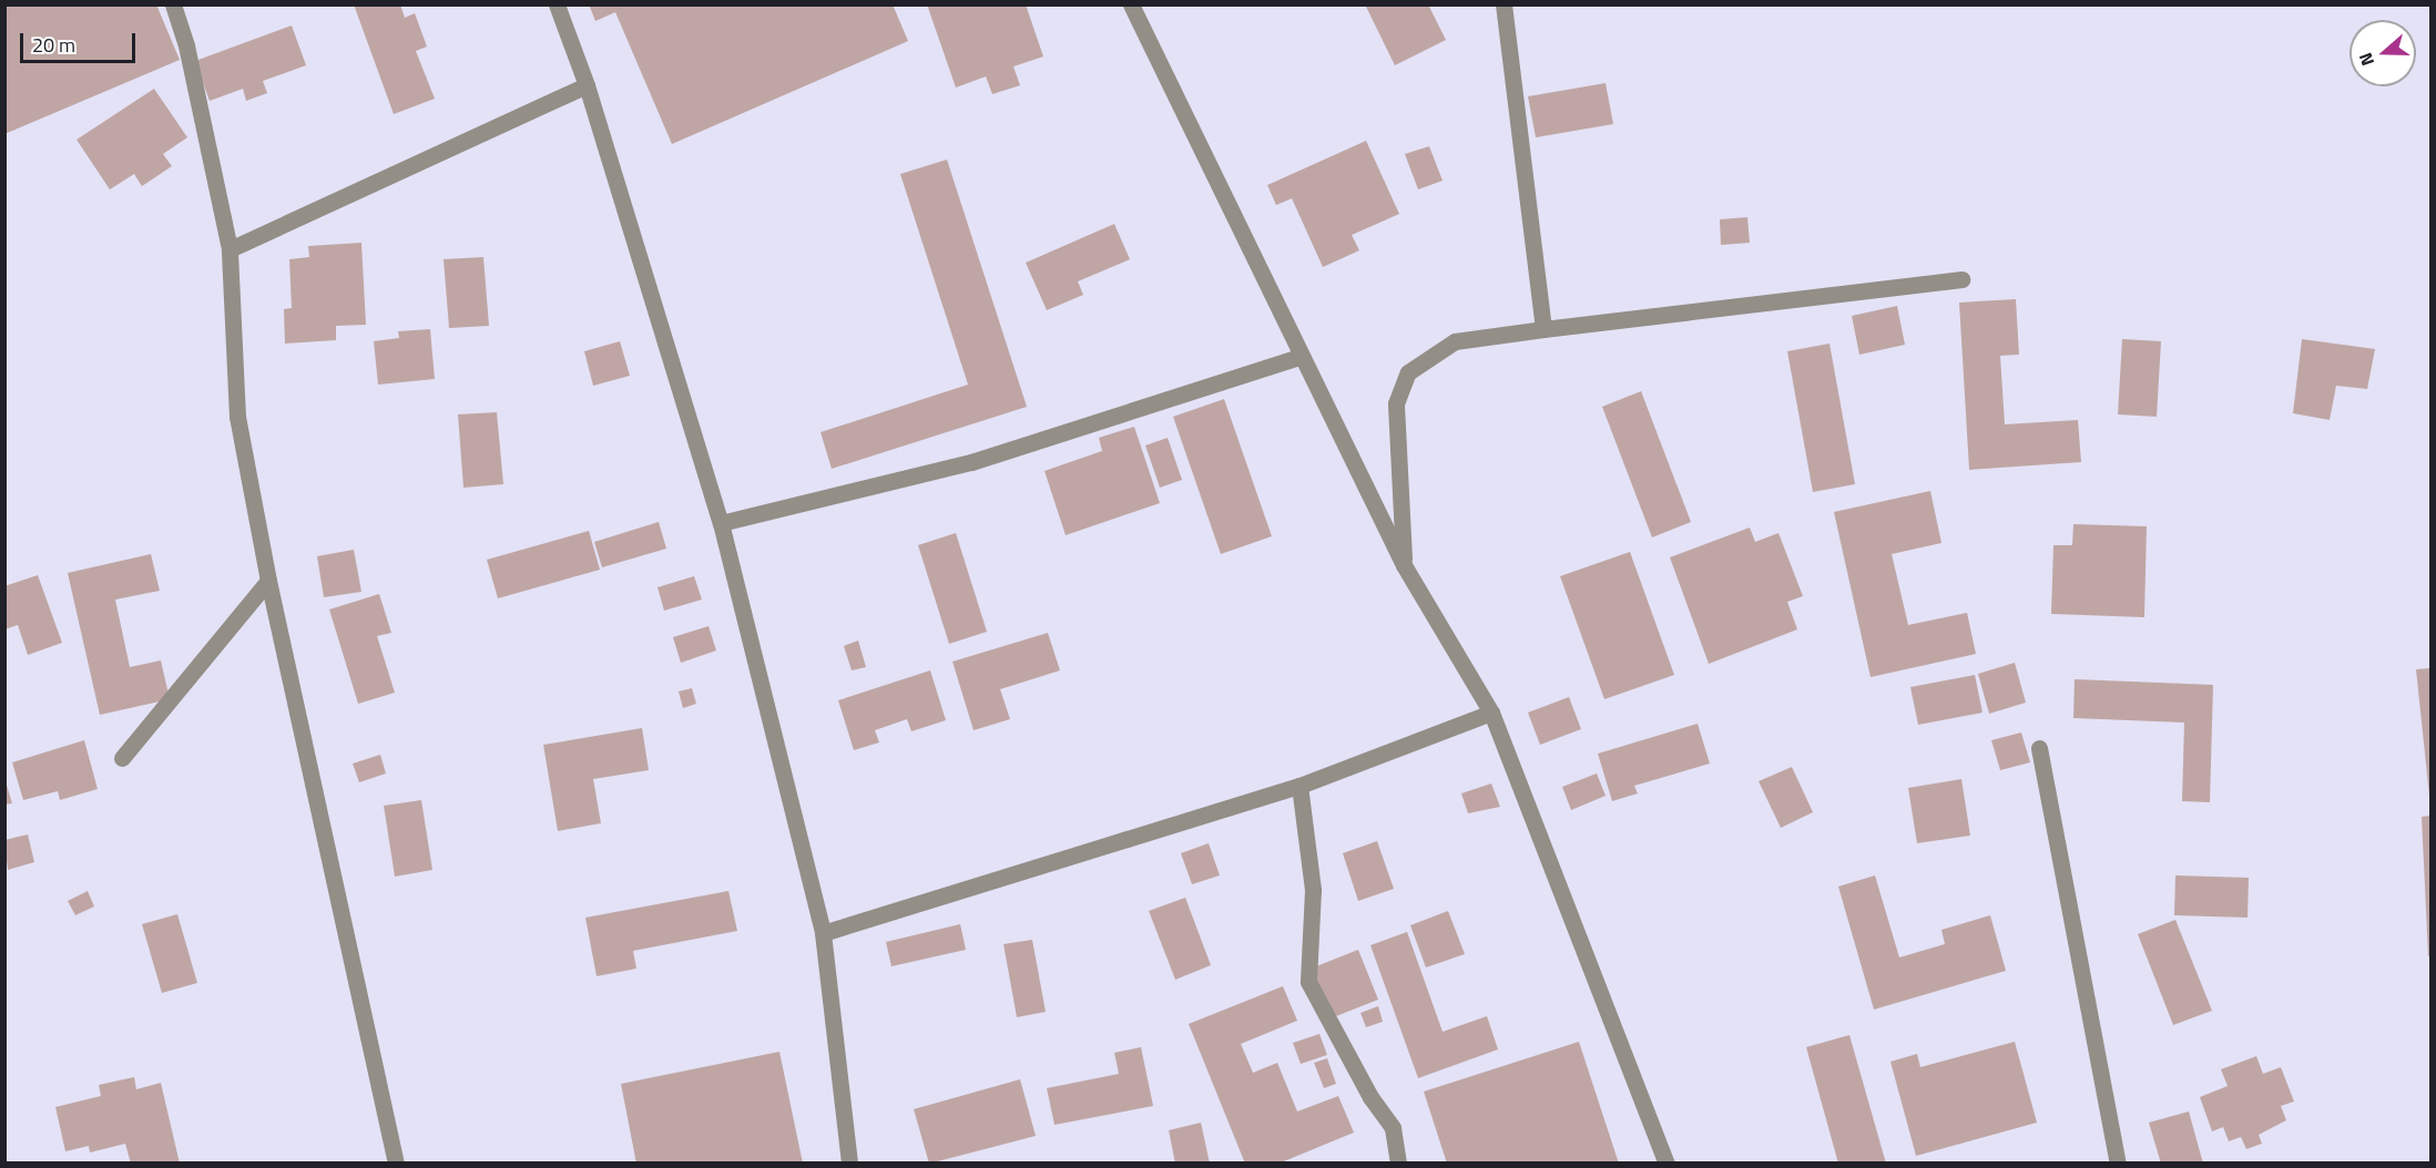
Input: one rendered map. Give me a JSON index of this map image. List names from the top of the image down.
{
  "scale_bar": "20 m",
  "north": "left"
}
